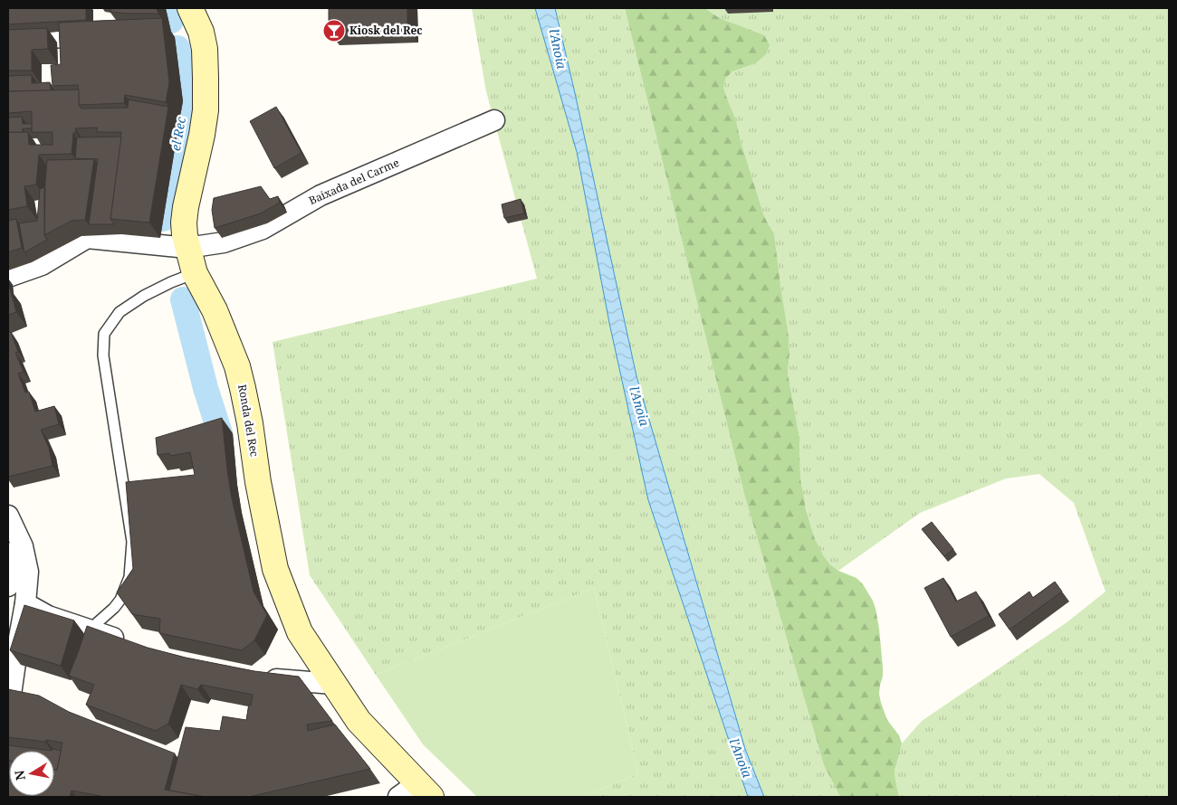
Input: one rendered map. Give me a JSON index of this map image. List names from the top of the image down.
{
  "streets": {
    "street": ["Baixada del Carme", "Ronda del Rec"]
  },
  "crossings": [
    ["Baixada del Carme", "Ronda del Rec"]
  ],
  "water": ["l'Anoia", "el Rec"],
  "places": {
    "bar": ["Kiosk del Rec"]
  },
  "north": "left"
}
